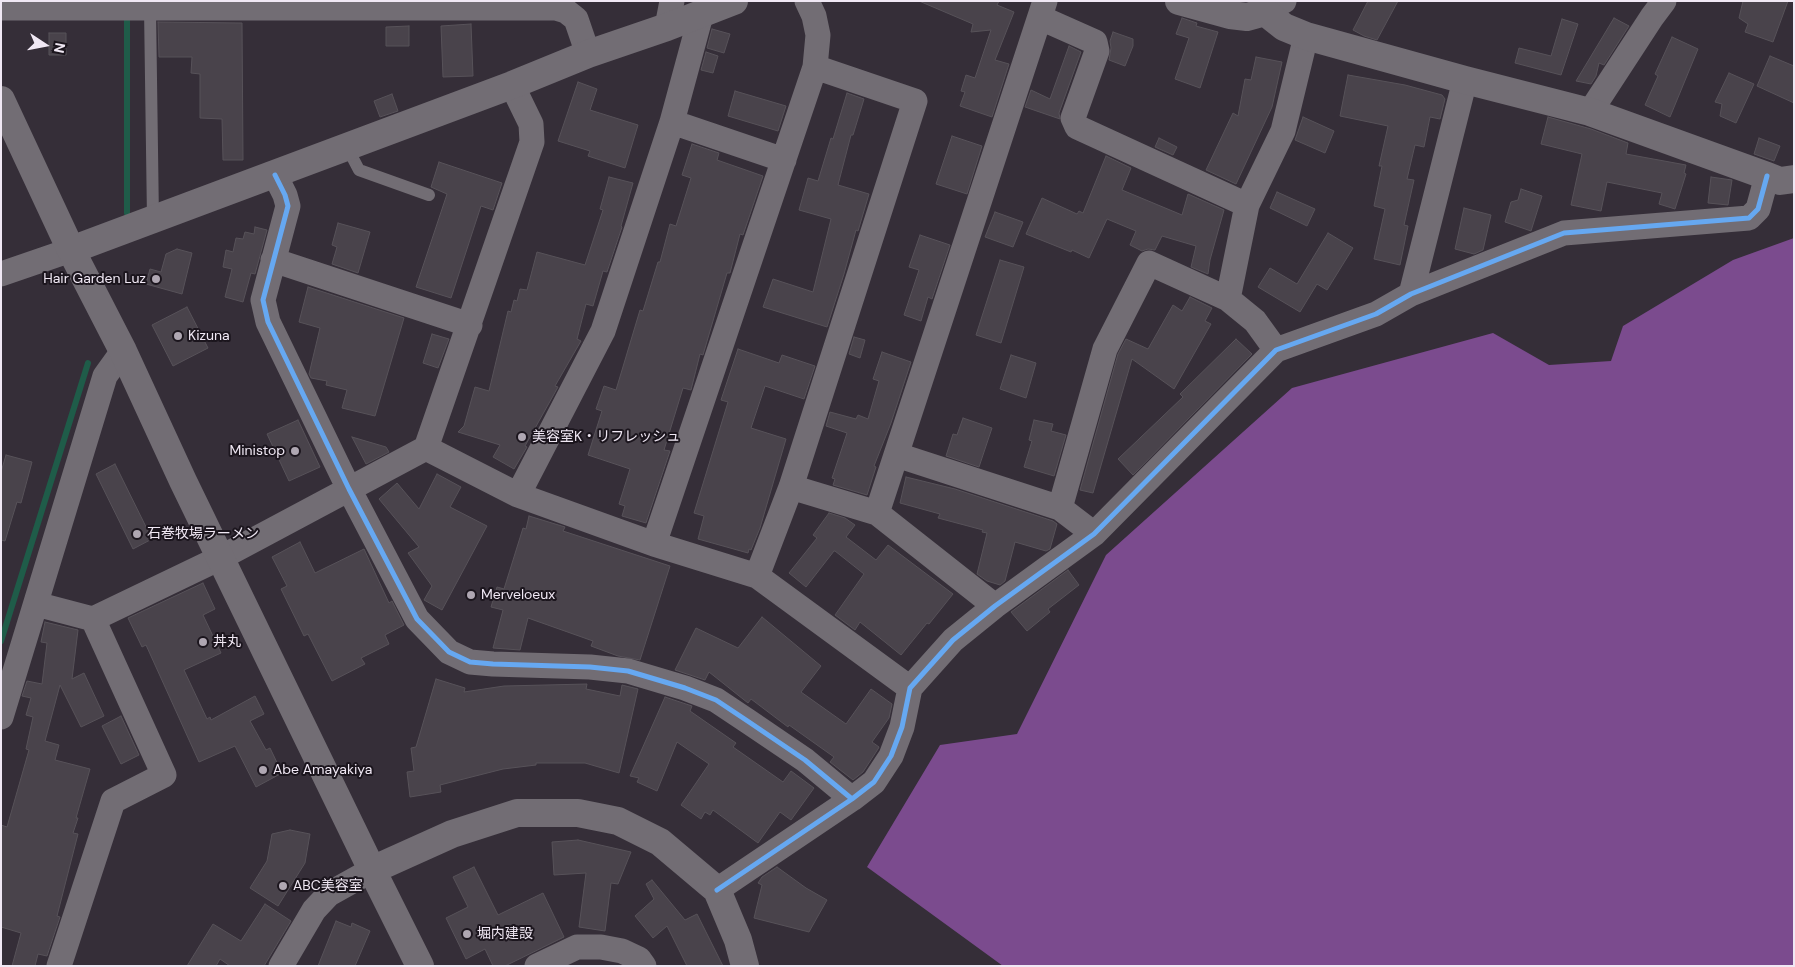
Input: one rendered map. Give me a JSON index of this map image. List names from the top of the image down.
{
  "places": [
    "Hair Garden Luz",
    "Kizuna",
    "美容室K・リフレッシュ",
    "Ministop",
    "石巻牧場ラーメン",
    "Merveloeux",
    "丼丸",
    "Abe Amayakiya",
    "ABC美容室",
    "堀内建設"
  ],
  "north": "right"
}
